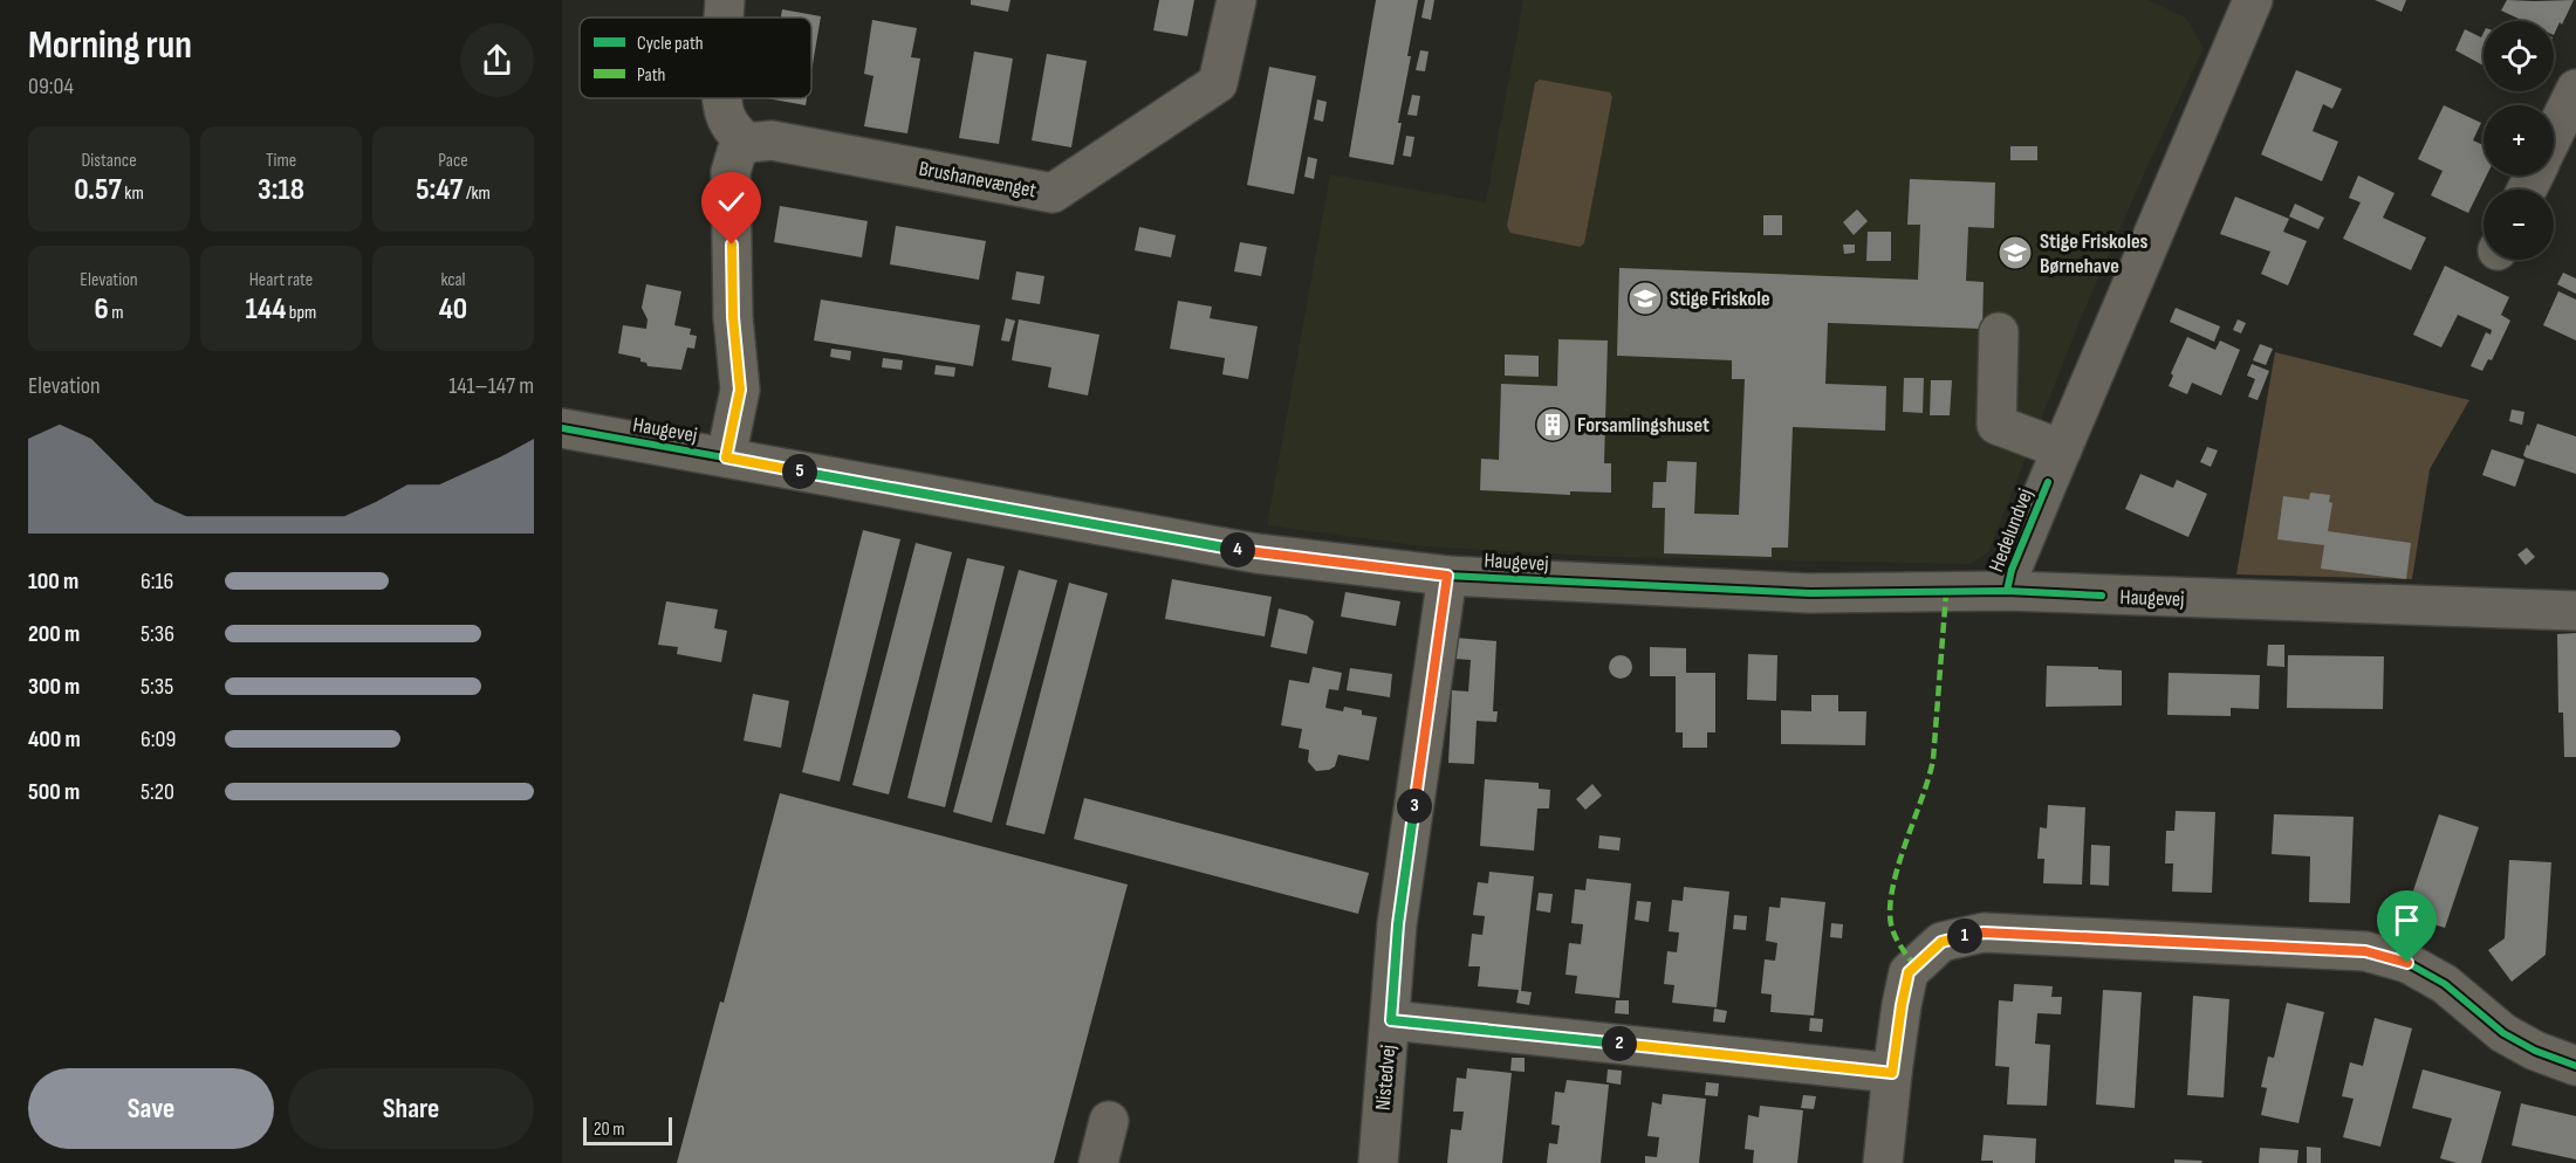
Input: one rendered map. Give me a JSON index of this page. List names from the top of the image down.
{
  "streets": {
    "street": [
      "Brushanevænget",
      "Haugevej",
      "Hedelundvej",
      "Nistedvej"
    ]
  },
  "crossings": [
    ["Haugevej", "Hedelundvej"],
    ["Haugevej", "Nistedvej"]
  ],
  "places": {
    "school or university": ["Stige Friskoles Børnehave", "Stige Friskole"],
    "building": ["Forsamlingshuset"]
  },
  "legend": ["Cycle path", "Path"],
  "scale_bar": "20 m",
  "page": {
    "heading": ["Morning run", "09:04"],
    "map_buttons": ["+", "−"],
    "stats": [
      ["Distance", "0.57 km"],
      ["Time", "3:18"],
      ["Pace", "5:47 /km"],
      ["Elevation", "6 m"],
      ["Heart rate", "144 bpm"],
      ["kcal", "40"]
    ],
    "chart": ["Elevation", "141–147 m"],
    "pins": [
      "5",
      "4",
      "3",
      "1",
      "2"
    ],
    "list": [
      {
        "name": "100 m",
        "note": "6:16"
      },
      {
        "name": "200 m",
        "note": "5:36"
      },
      {
        "name": "300 m",
        "note": "5:35"
      },
      {
        "name": "400 m",
        "note": "6:09"
      },
      {
        "name": "500 m",
        "note": "5:20"
      }
    ],
    "buttons": ["Save", "Share"],
    "scale": "20 m"
  }
}
